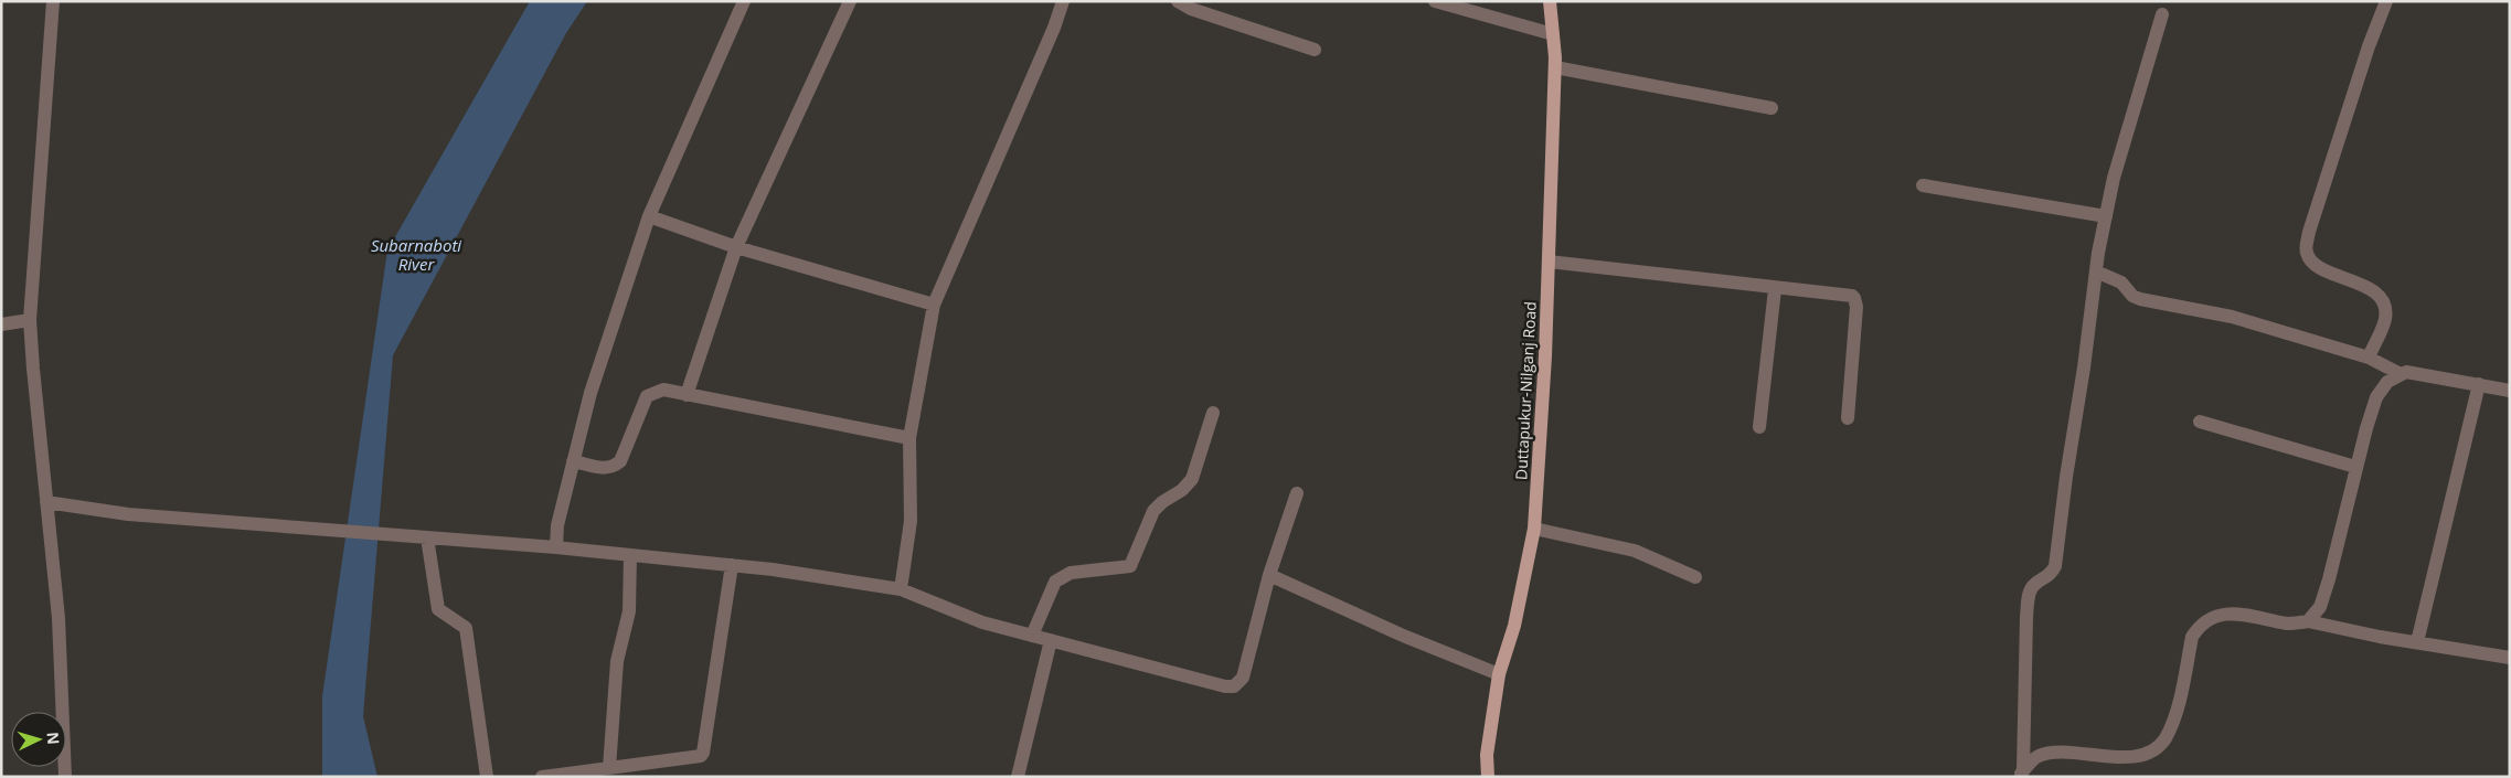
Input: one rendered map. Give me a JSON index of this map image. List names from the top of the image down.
{
  "streets": {
    "main road": ["Duttapukur-Nilganj Road"]
  },
  "water": ["Subarnaboti River"],
  "north": "right"
}
